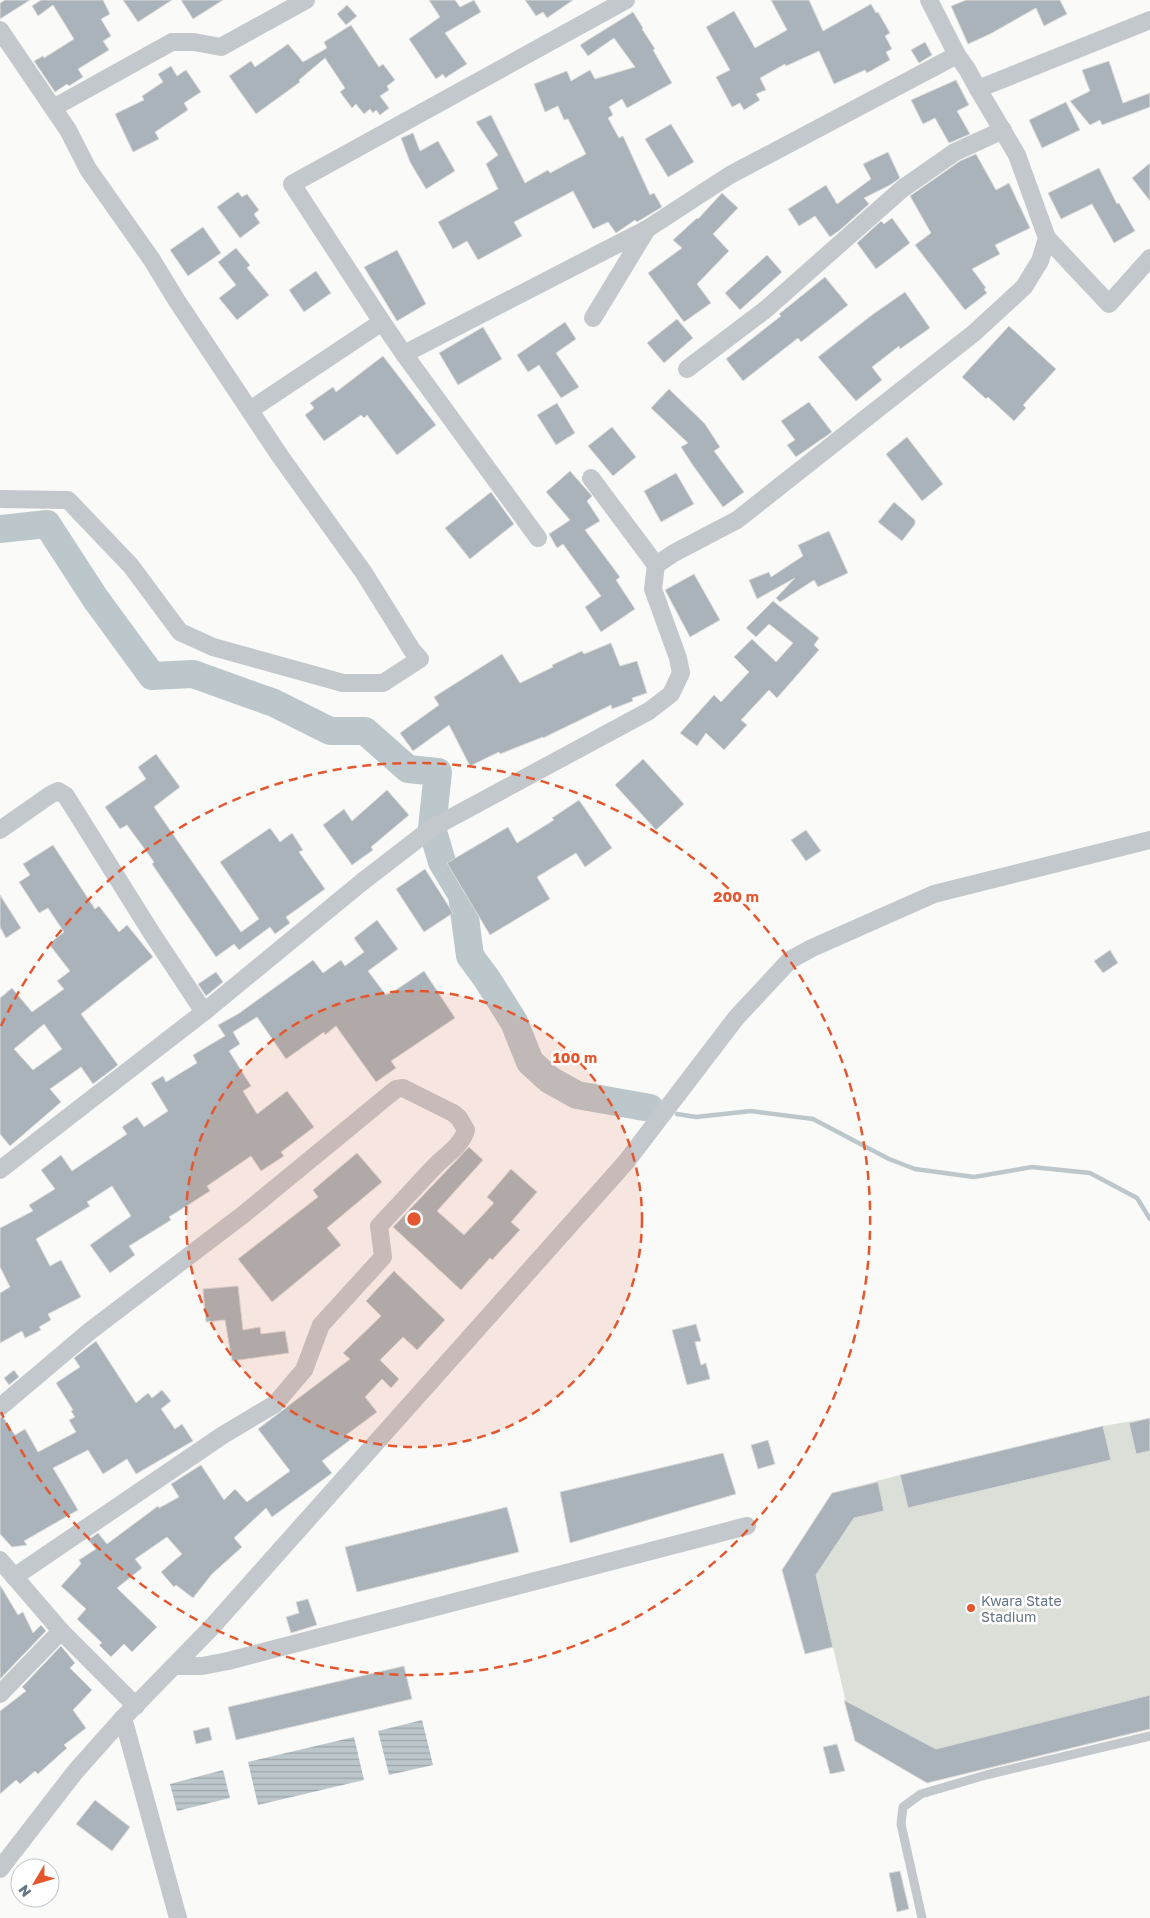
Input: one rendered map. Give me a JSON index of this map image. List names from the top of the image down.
{
  "places": ["Kwara State Stadium"],
  "north": "bottom left",
  "rings": ["200 m", "100 m"]
}
